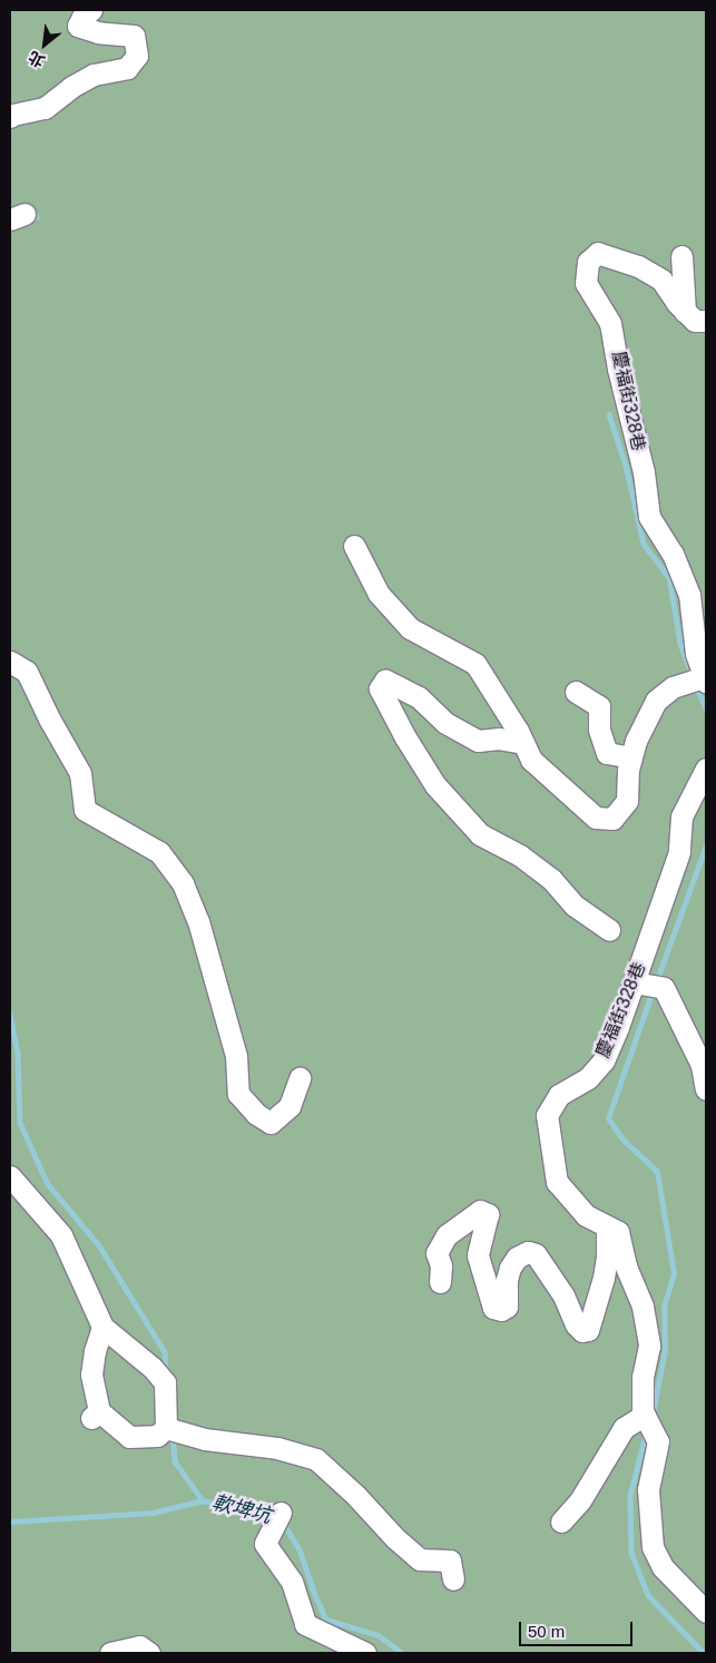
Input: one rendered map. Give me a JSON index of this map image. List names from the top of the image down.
{
  "streets": {
    "street": ["慶福街328巷"]
  },
  "water": ["軟埤坑"],
  "scale_bar": "50 m",
  "north": "bottom left"
}
